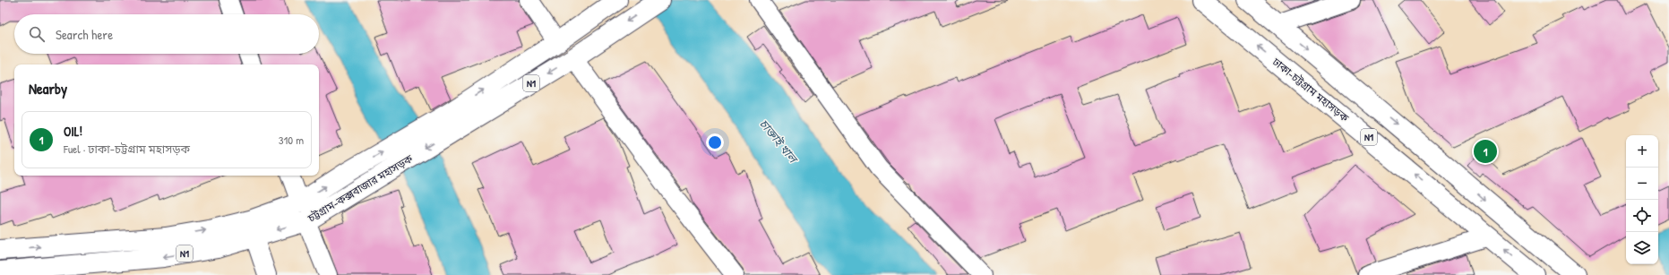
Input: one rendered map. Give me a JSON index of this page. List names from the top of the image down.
{
  "streets": {
    "highway": ["N1", "ঢাকা-চট্টগ্রাম মহাসড়ক", "চট্টগ্রাম-কক্সবাজার মহাসড়ক"]
  },
  "water": ["চাক্তাই খাল"],
  "page": {
    "search": "Search here",
    "heading": "Nearby",
    "list": [
      {
        "mark": "1",
        "name": "OIL!",
        "note": "Fuel · ঢাকা-চট্টগ্রাম মহাসড়ক",
        "value": "310 m"
      }
    ],
    "map_buttons": ["+", "−"],
    "pins": "1"
  }
}
